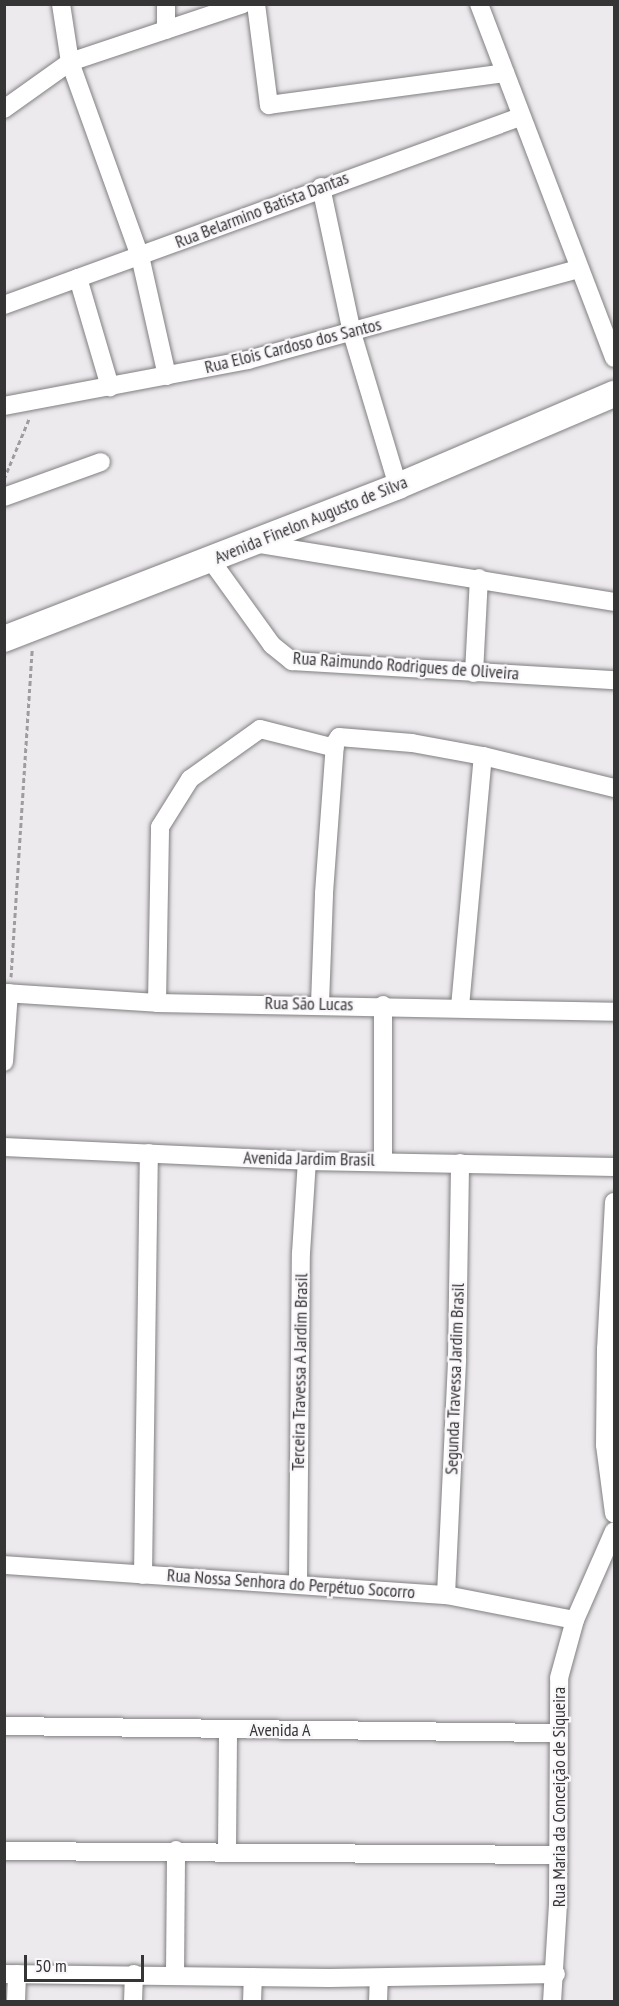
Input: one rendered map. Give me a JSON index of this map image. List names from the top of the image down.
{
  "streets": {
    "street": [
      "Rua Belarmino Batista Dantas",
      "Rua Elois Cardoso dos Santos",
      "Avenida Finelon Augusto de Silva",
      "Rua Raimundo Rodrigues de Oliveira",
      "Rua São Lucas",
      "Avenida Jardim Brasil",
      "Terceira Travessa A Jardim Brasil",
      "Segunda Travessa Jardim Brasil",
      "Rua Nossa Senhora do Perpétuo Socorro",
      "Avenida A",
      "Rua Maria da Conceição de Siqueira"
    ]
  },
  "crossings": [
    ["Avenida Finelon Augusto de Silva", "Rua Raimundo Rodrigues de Oliveira"],
    ["Avenida Jardim Brasil", "Terceira Travessa A Jardim Brasil"],
    ["Avenida Jardim Brasil", "Segunda Travessa Jardim Brasil"],
    ["Terceira Travessa A Jardim Brasil", "Rua Nossa Senhora do Perpétuo Socorro"],
    ["Segunda Travessa Jardim Brasil", "Rua Nossa Senhora do Perpétuo Socorro"],
    ["Rua Nossa Senhora do Perpétuo Socorro", "Rua Maria da Conceição de Siqueira"],
    ["Avenida A", "Rua Maria da Conceição de Siqueira"]
  ],
  "scale_bar": "50 m"
}
